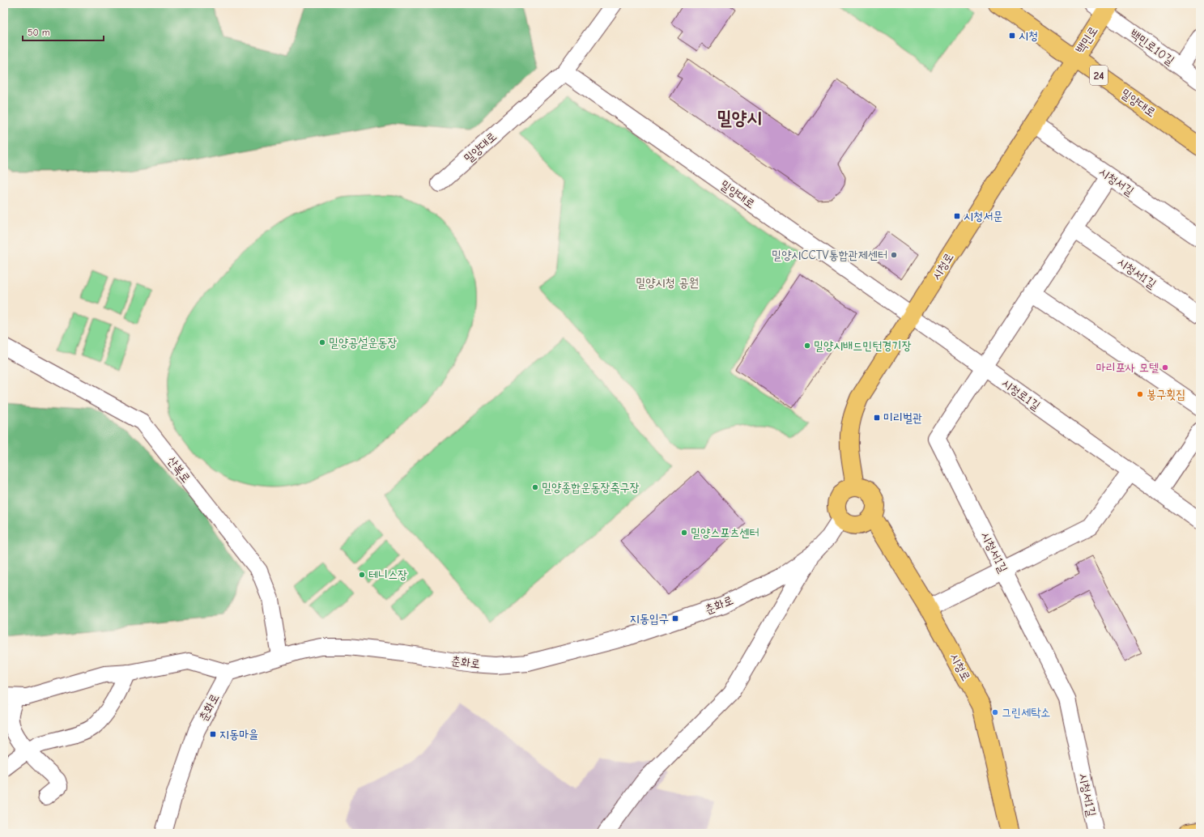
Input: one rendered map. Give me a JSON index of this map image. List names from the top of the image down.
{
  "streets": {
    "main road": [
      "백민로",
      "24",
      "밀양대로",
      "시청로"
    ],
    "street": [
      "백민로10길",
      "시청서길",
      "시청서1길",
      "시청로1길",
      "산복로",
      "춘화로"
    ]
  },
  "crossings": [
    ["백민로", "백민로10길"],
    ["백민로", "밀양대로"],
    ["백민로", "시청로"],
    ["밀양대로", "시청로"],
    ["밀양대로", "시청로1길"],
    ["시청서길", "시청로"],
    ["시청서길", "시청서1길"],
    ["시청로", "시청로1길"],
    ["시청로", "춘화로"],
    ["시청서1길", "시청로1길"],
    ["산복로", "춘화로"]
  ],
  "districts": ["밀양시"],
  "parks": ["밀양시청 공원"],
  "places": {
    "transit": [
      "시청",
      "시청서문",
      "미리벌관",
      "지동입구",
      "지동마을"
    ],
    "other": [
      "밀양시CCTV통합관제센터",
      "밀양공설운동장",
      "밀양시배드민턴경기장",
      "마리포사 모텔",
      "봉구횟집",
      "밀양종합운동장축구장",
      "밀양스포츠센터",
      "테니스장",
      "그린세탁소"
    ]
  },
  "scale_bar": "50 m"
}
